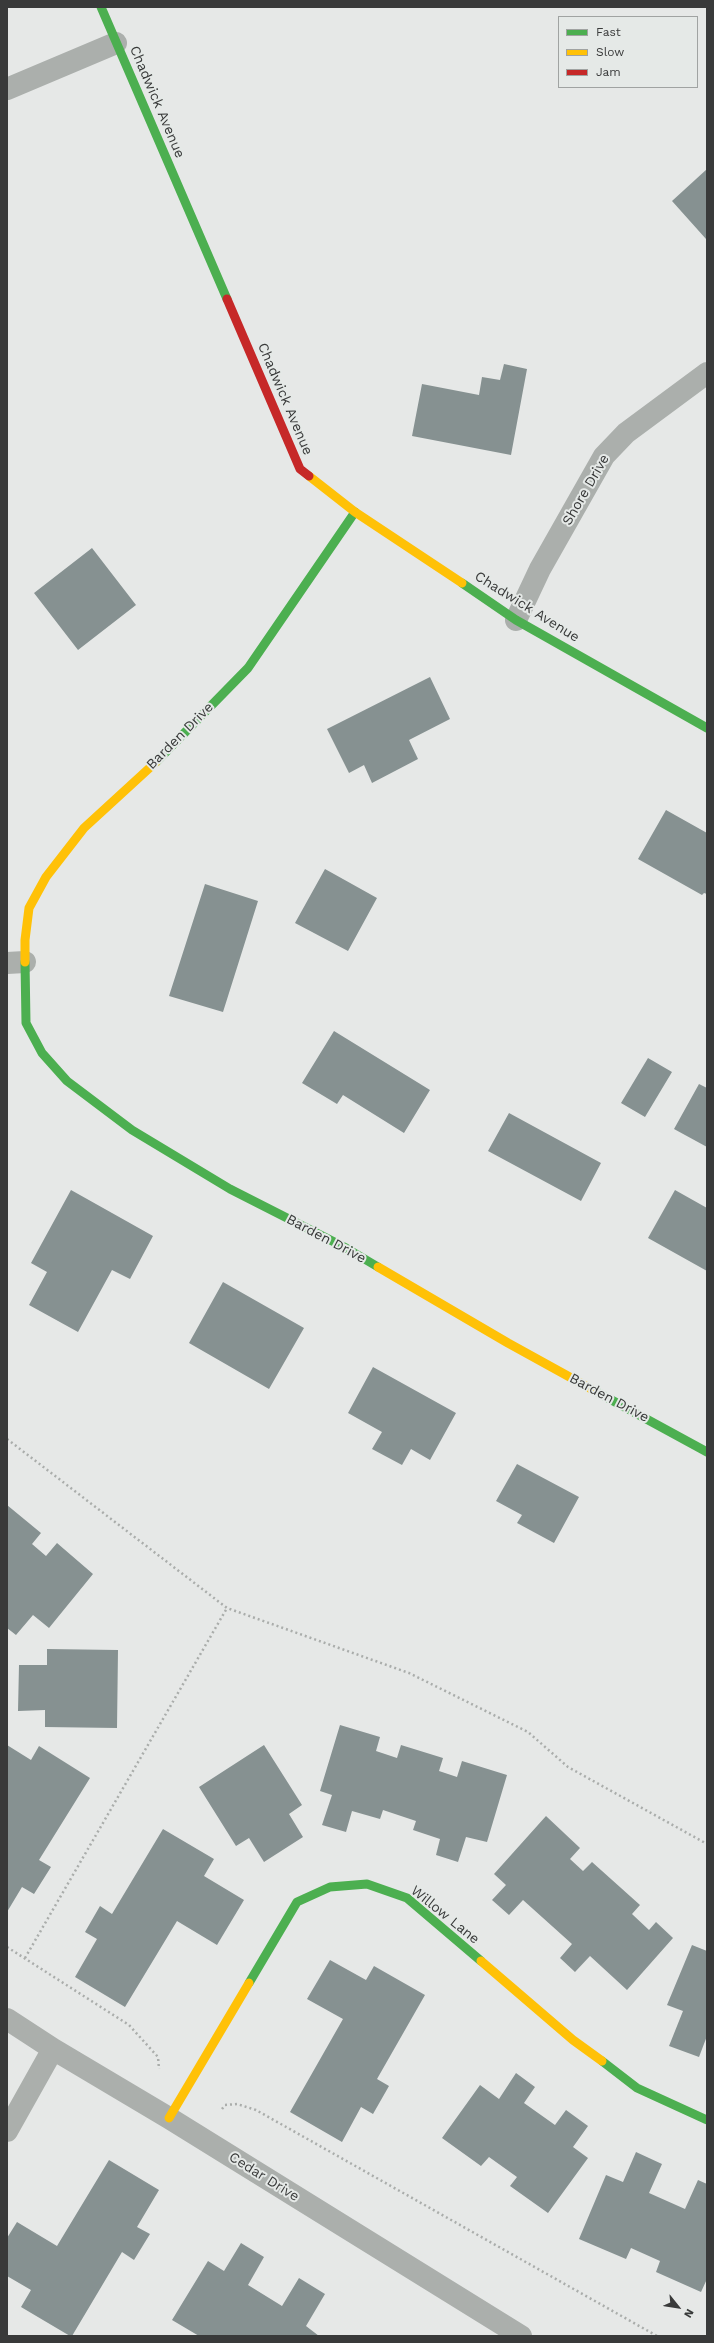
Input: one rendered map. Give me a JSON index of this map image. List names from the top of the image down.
{
  "streets": {
    "street": [
      "Chadwick Avenue",
      "Shore Drive",
      "Barden Drive",
      "Willow Lane",
      "Cedar Drive"
    ]
  },
  "crossings": [
    ["Chadwick Avenue", "Shore Drive"],
    ["Chadwick Avenue", "Barden Drive"],
    ["Willow Lane", "Cedar Drive"]
  ],
  "legend": ["Fast", "Slow", "Jam"],
  "north": "bottom right"
}
